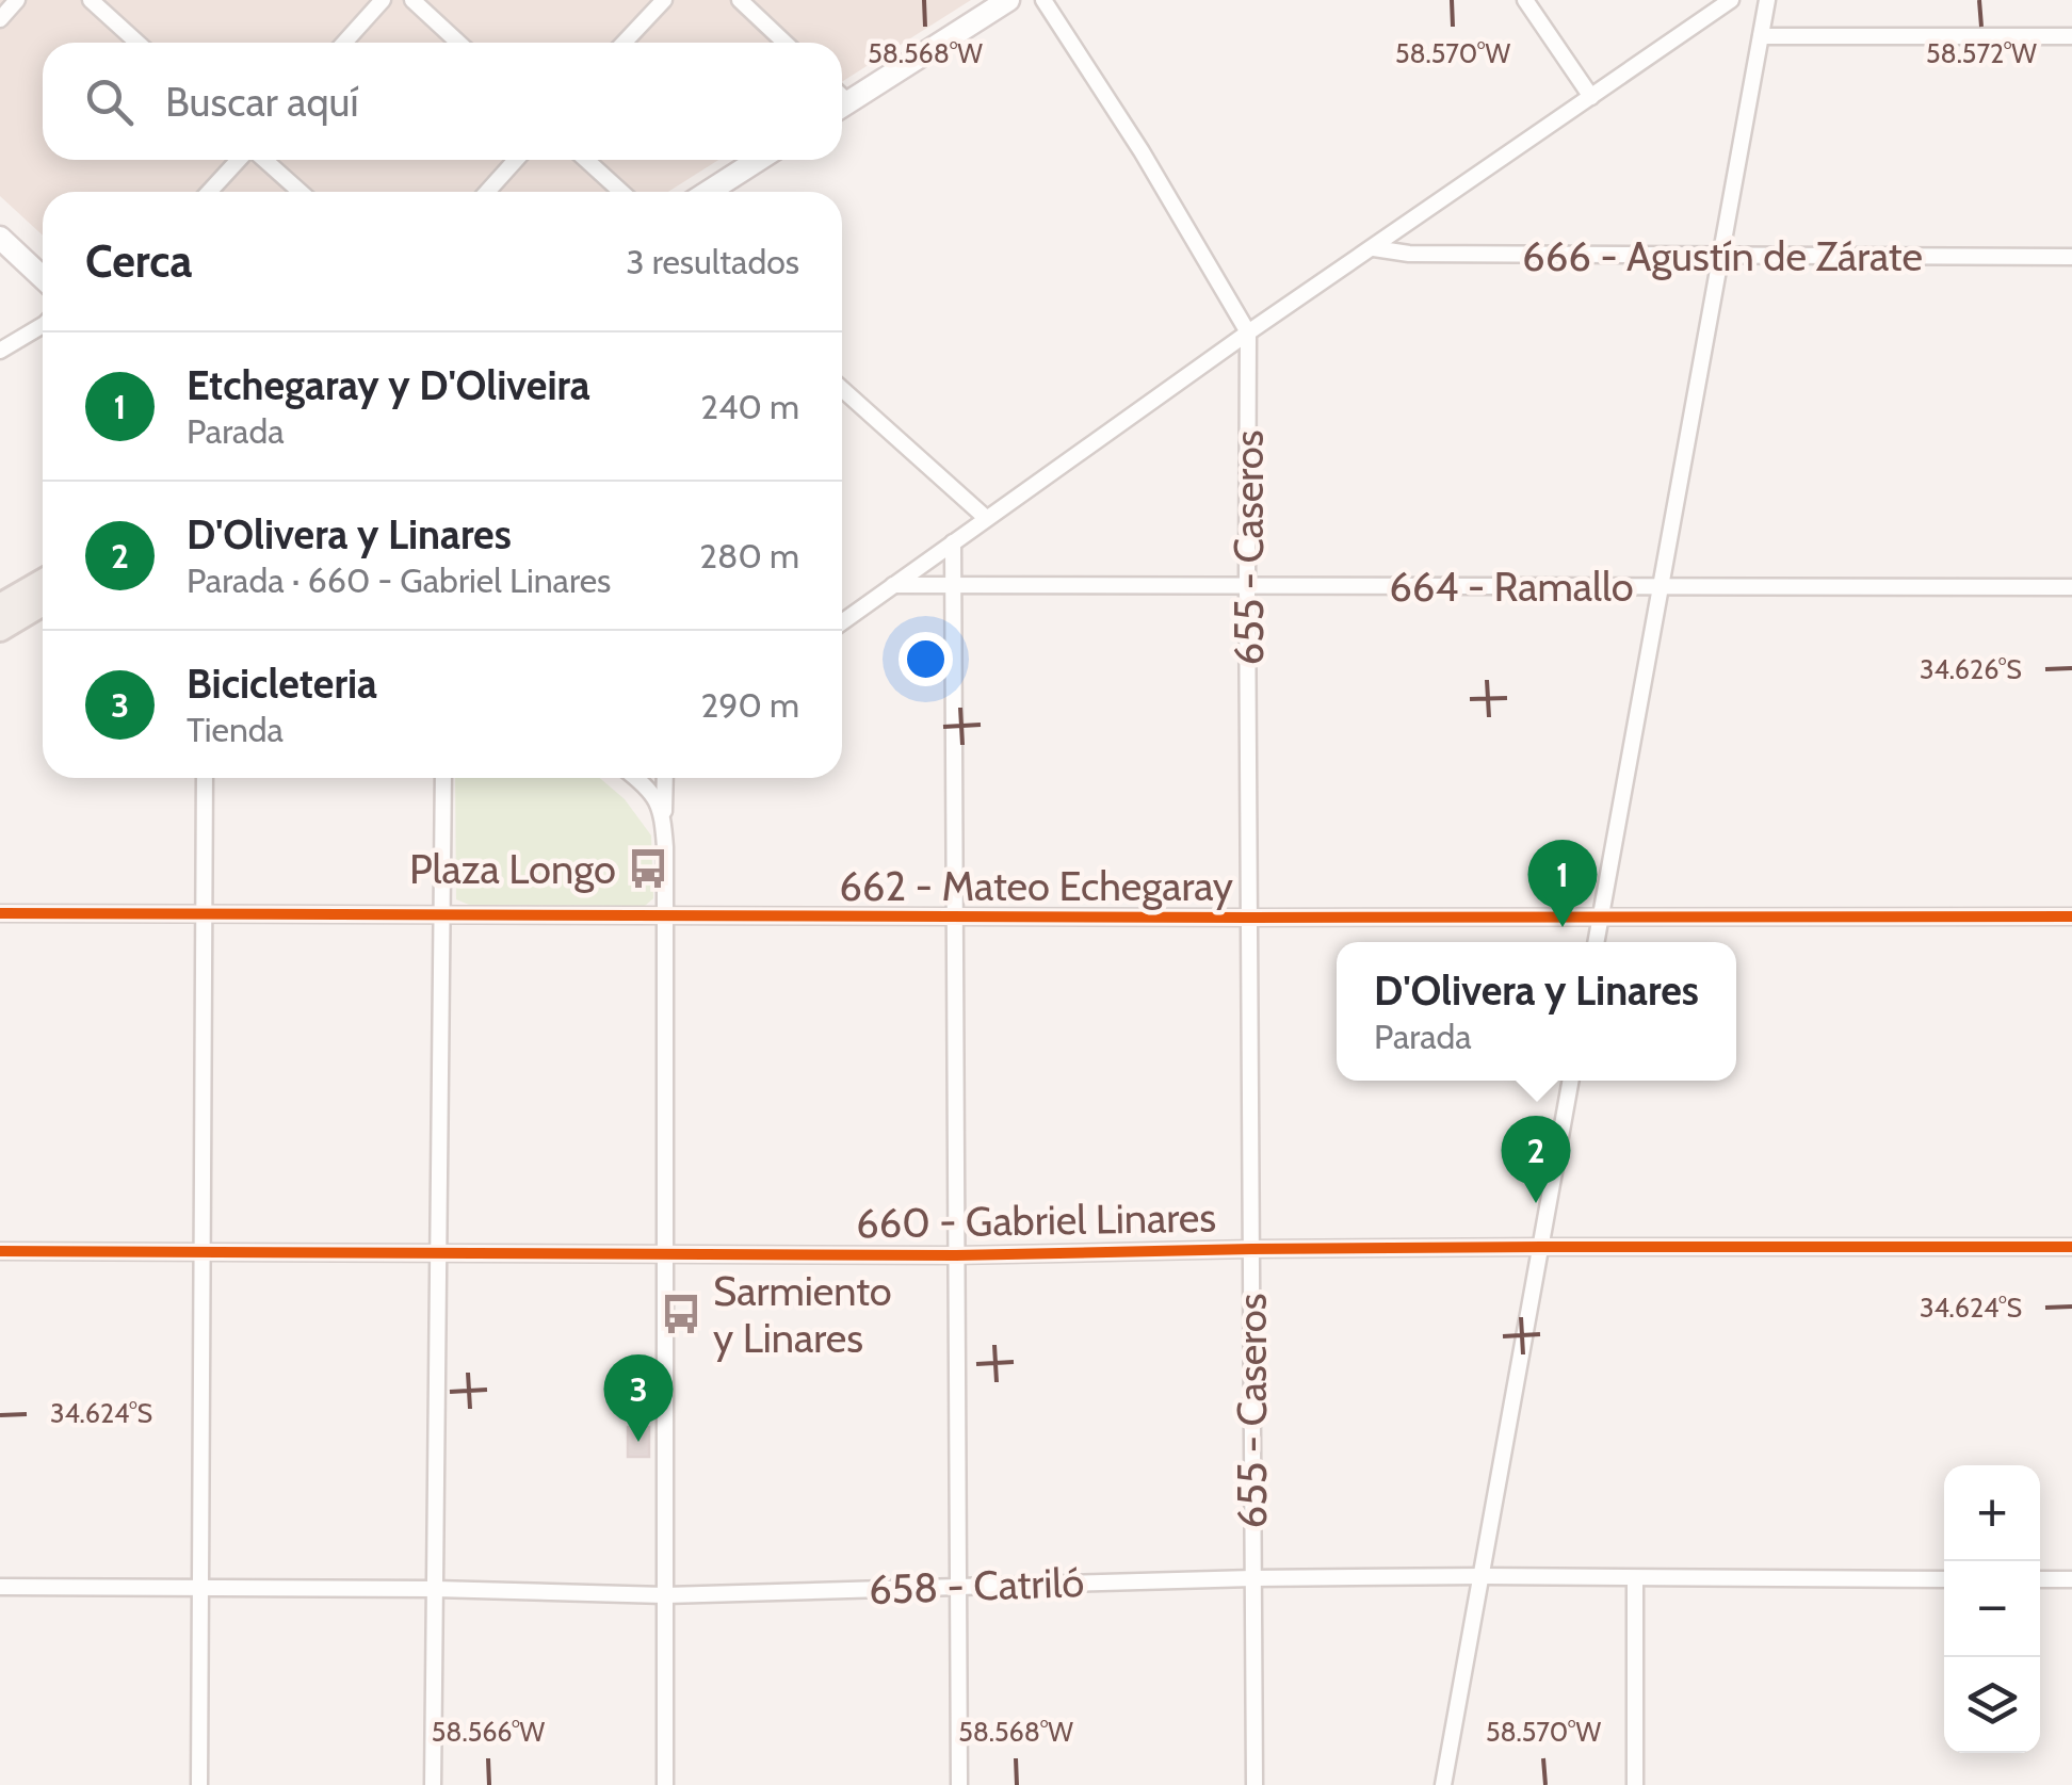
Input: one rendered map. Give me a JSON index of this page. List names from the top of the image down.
{
  "streets": {
    "street": [
      "666 - Agustín de Zárate",
      "655 - Caseros",
      "664 - Ramallo",
      "662 - Mateo Echegaray",
      "660 - Gabriel Linares",
      "658 - Catriló"
    ]
  },
  "crossings": [
    ["655 - Caseros", "664 - Ramallo"],
    ["655 - Caseros", "662 - Mateo Echegaray"],
    ["655 - Caseros", "660 - Gabriel Linares"],
    ["655 - Caseros", "658 - Catriló"]
  ],
  "places": {
    "bus stop": ["Plaza Longo", "Sarmiento y Linares"]
  },
  "page": {
    "search": "Buscar aquí",
    "heading": ["Cerca", "3 resultados"],
    "list": [
      {
        "mark": "1",
        "name": "Etchegaray y D'Oliveira",
        "note": "Parada",
        "value": "240 m"
      },
      {
        "mark": "2",
        "name": "D'Olivera y Linares",
        "note": "Parada · 660 - Gabriel Linares",
        "value": "280 m"
      },
      {
        "mark": "3",
        "name": "Bicicleteria",
        "note": "Tienda",
        "value": "290 m"
      }
    ],
    "pins": ["1", "2", "3"],
    "popup": ["D'Olivera y Linares", "Parada"],
    "map_buttons": ["+", "−"]
  },
  "coordinates": [
    "58.572°W",
    "58.568°W",
    "58.570°W",
    "34.626°S",
    "34.624°S",
    "58.566°W"
  ]
}
